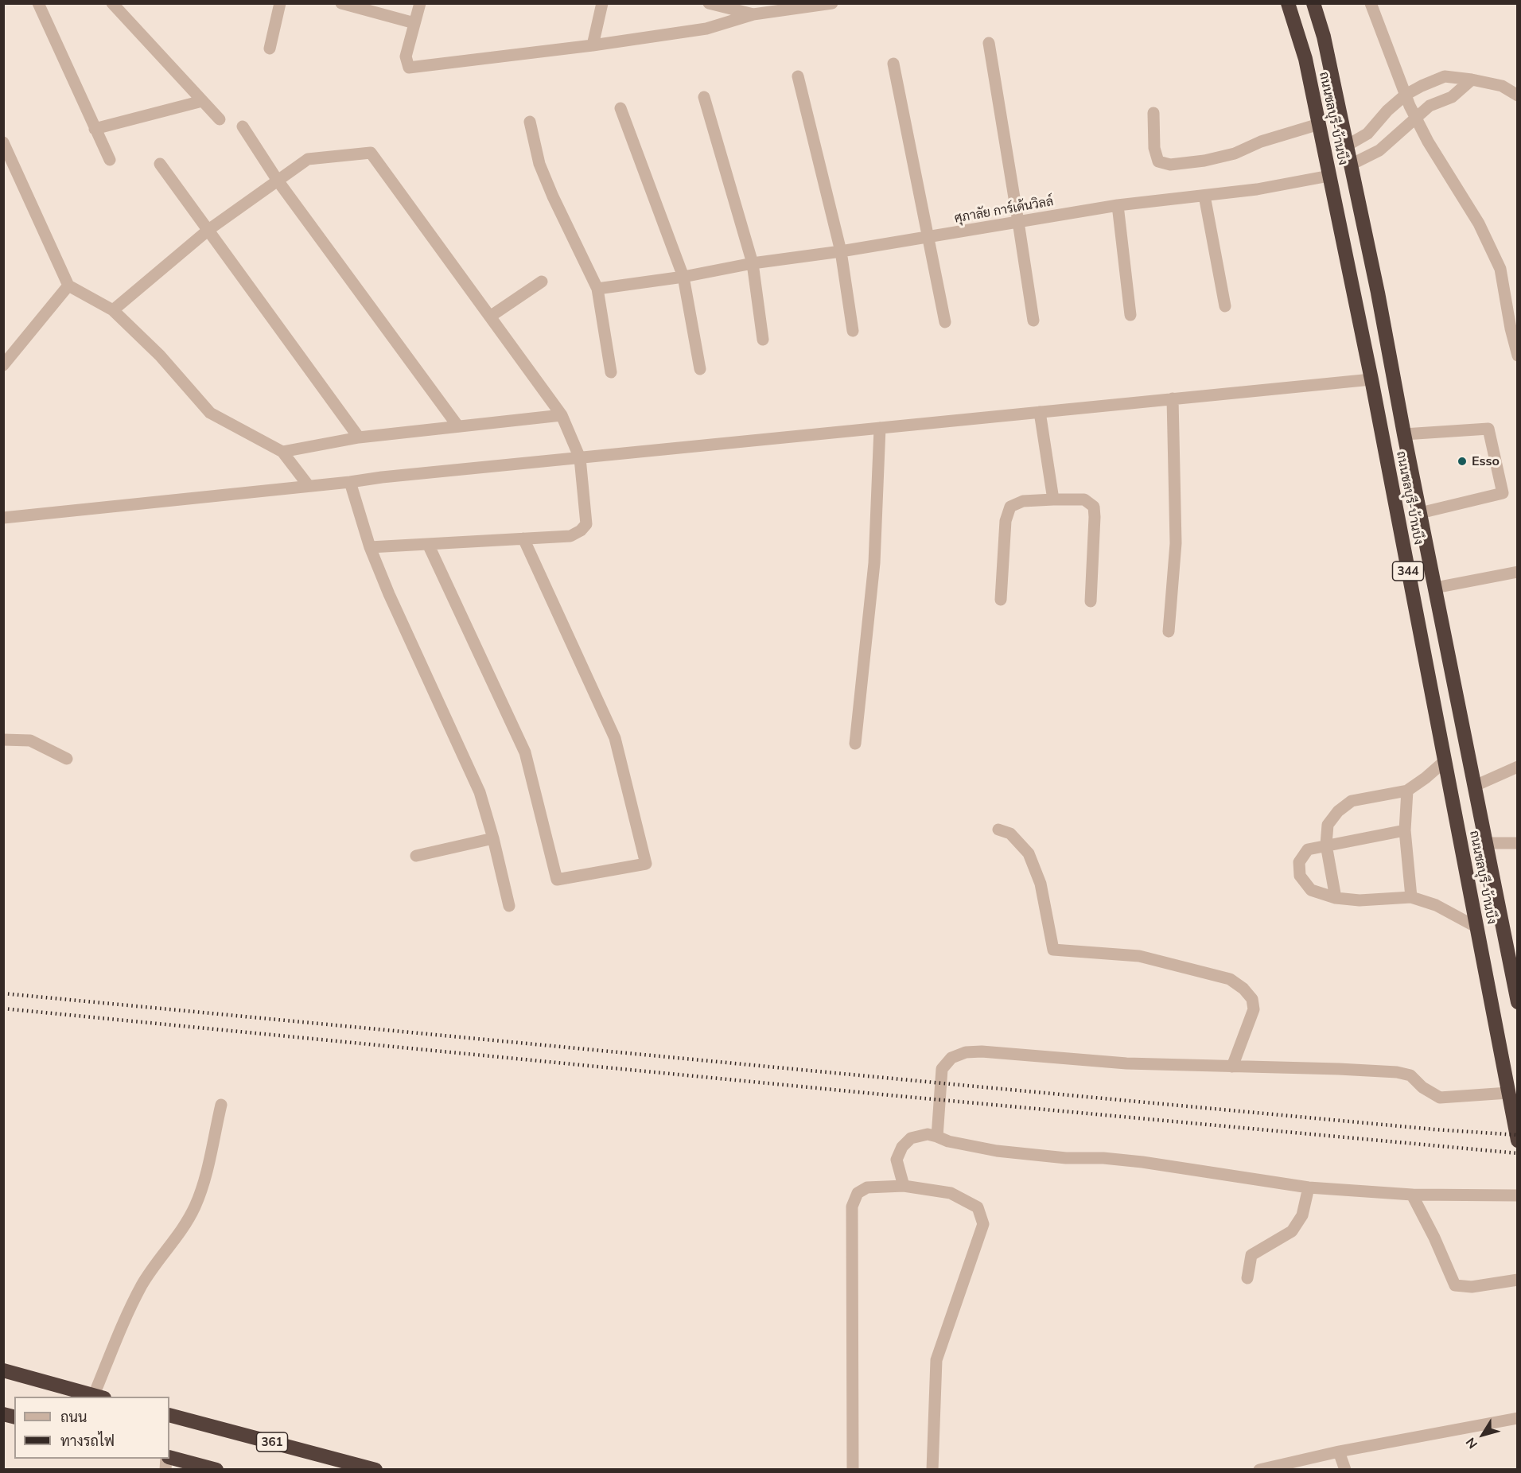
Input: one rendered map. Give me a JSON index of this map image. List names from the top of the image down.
{
  "streets": {
    "highway": ["ถนนชลบุรี-บ้านบึง", "344", "361"],
    "street": ["ศุภาลัย การ์เด้นวิลล์"]
  },
  "crossings": [
    ["ถนนชลบุรี-บ้านบึง", "ศุภาลัย การ์เด้นวิลล์"]
  ],
  "places": ["Esso"],
  "legend": ["ถนน", "ทางรถไฟ"],
  "north": "bottom left"
}
